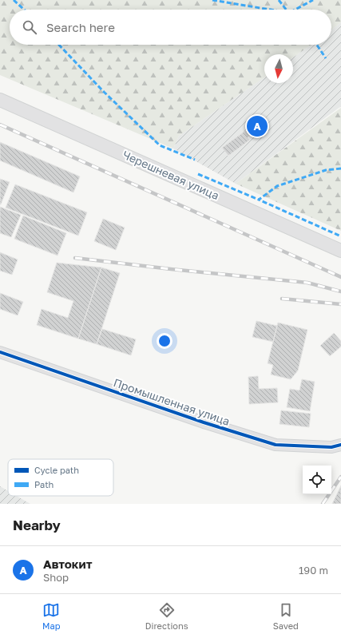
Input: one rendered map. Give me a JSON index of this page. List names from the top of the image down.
{
  "streets": {
    "main road": ["Черешневая улица"],
    "street": ["Промышленная улица"]
  },
  "legend": ["Cycle path", "Path"],
  "north": "bottom",
  "page": {
    "search": "Search here",
    "pins": "A",
    "heading": "Nearby",
    "list": [
      {
        "mark": "A",
        "name": "Автокит",
        "note": "Shop",
        "value": "190 m"
      }
    ],
    "nav": ["Map", "Directions", "Saved"]
  }
}
